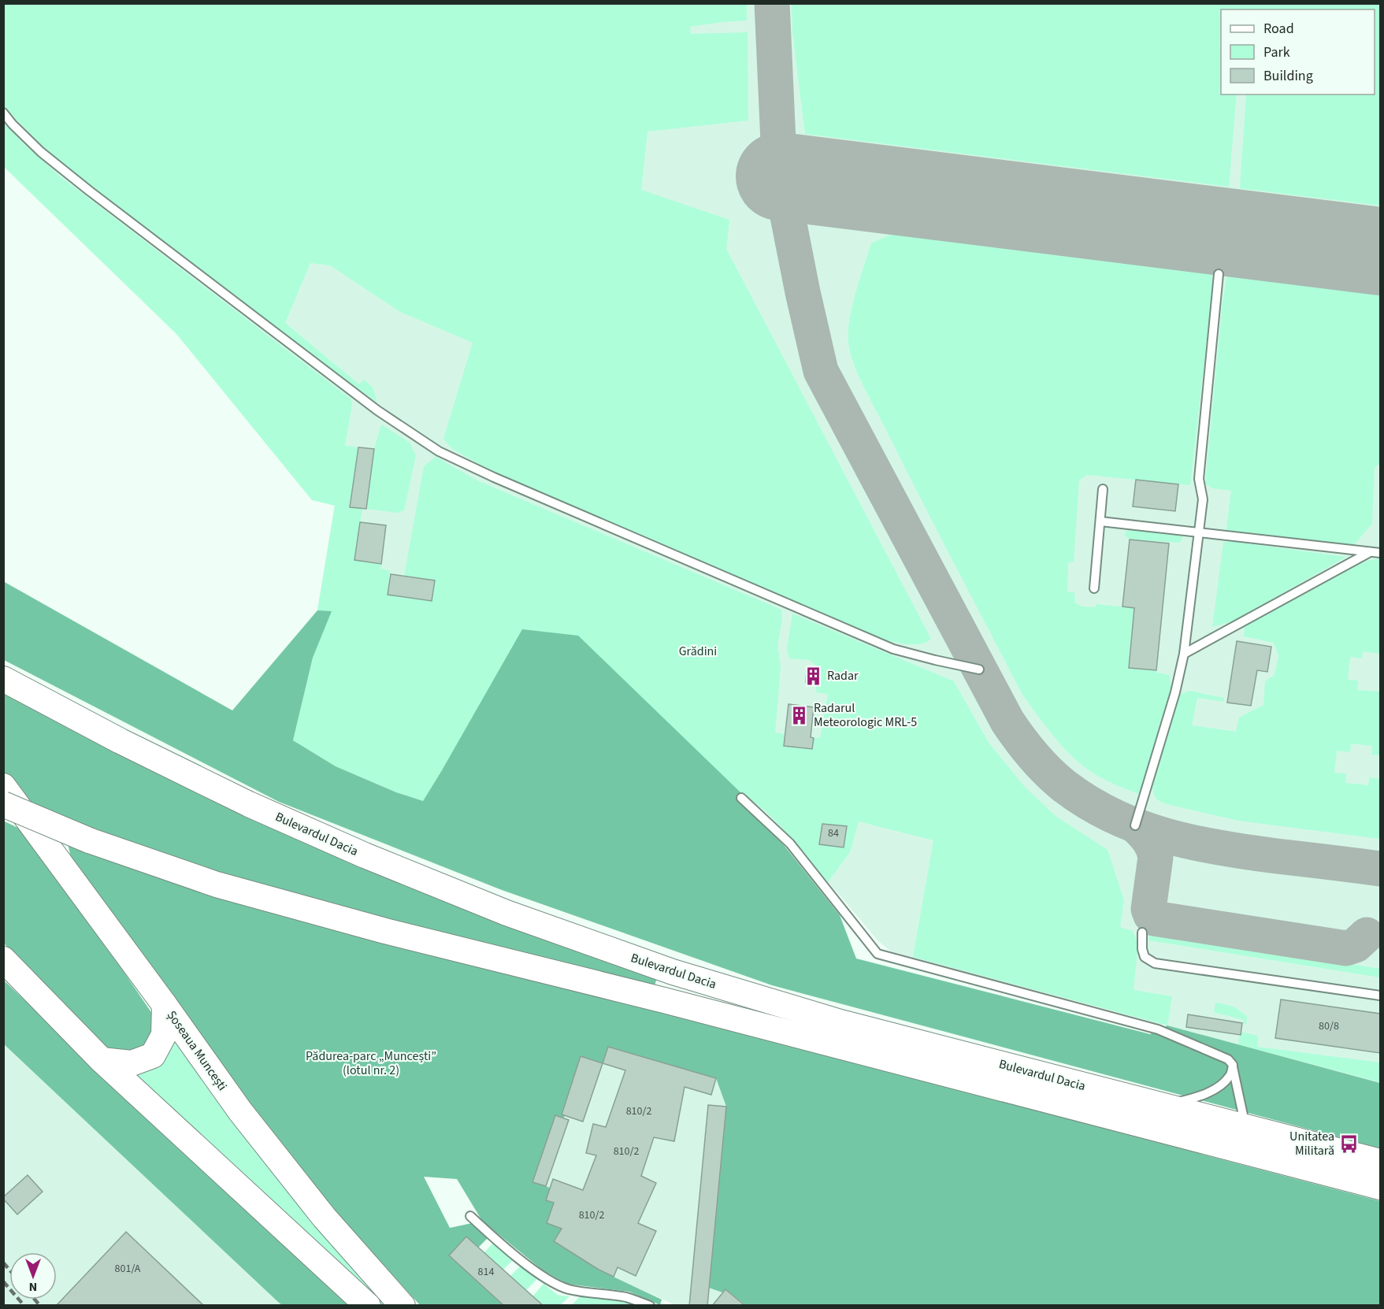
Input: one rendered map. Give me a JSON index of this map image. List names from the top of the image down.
{
  "streets": {
    "main road": ["Bulevardul Dacia", "Șoseaua Muncești"]
  },
  "parks": ["Grădini", "Pădurea-parc „Muncești” (lotul nr. 2)"],
  "places": {
    "building": ["Radar", "Radarul Meteorologic MRL-5"],
    "bus stop": ["Unitatea Militară"]
  },
  "house_numbers": [
    "84",
    "80/8",
    "810/2",
    "810/2",
    "810/2",
    "801/A",
    "814"
  ],
  "legend": ["Road", "Park", "Building"],
  "north": "bottom"
}
